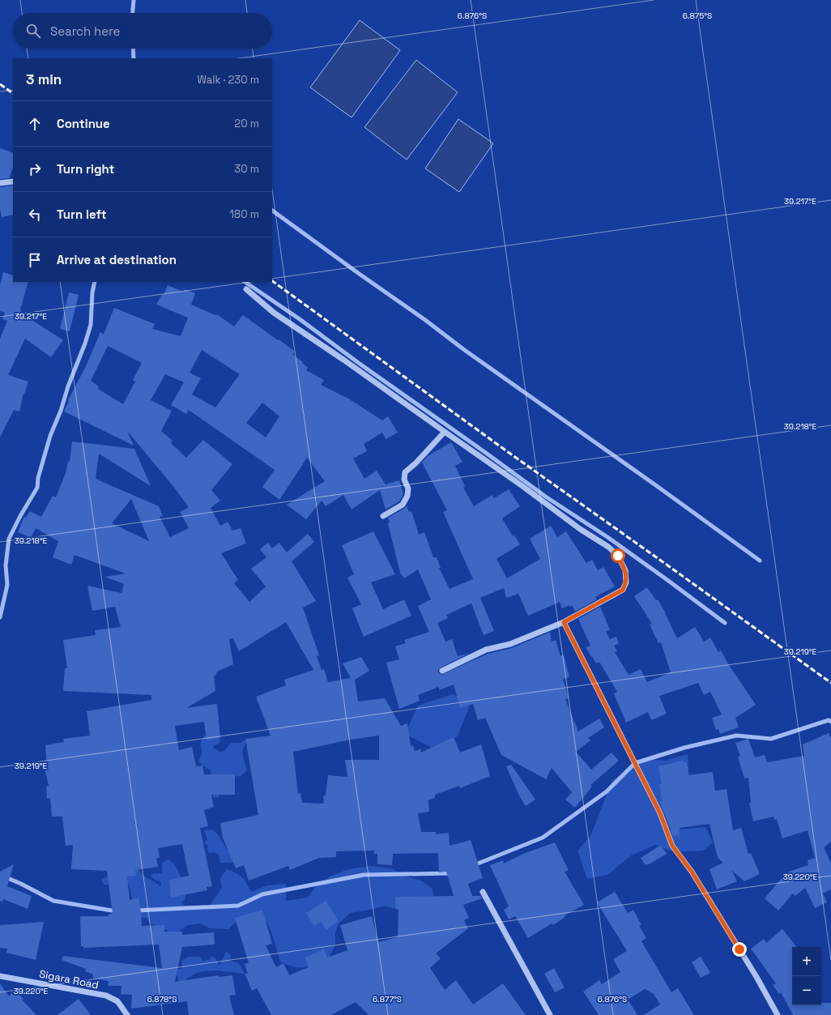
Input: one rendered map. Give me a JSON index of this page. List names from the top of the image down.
{
  "streets": {
    "street": ["Sigara Road"]
  },
  "page": {
    "search": "Search here",
    "heading": ["3 min", "Walk · 230 m"],
    "list": [
      ["Continue", "20 m"],
      ["Turn right", "30 m"],
      ["Turn left", "180 m"],
      "Arrive at destination"
    ],
    "map_buttons": ["+", "−"]
  },
  "coordinates": [
    "6.876°S",
    "6.875°S",
    "39.217°E",
    "39.218°E",
    "39.219°E",
    "39.220°E",
    "6.878°S",
    "6.877°S"
  ]
}
